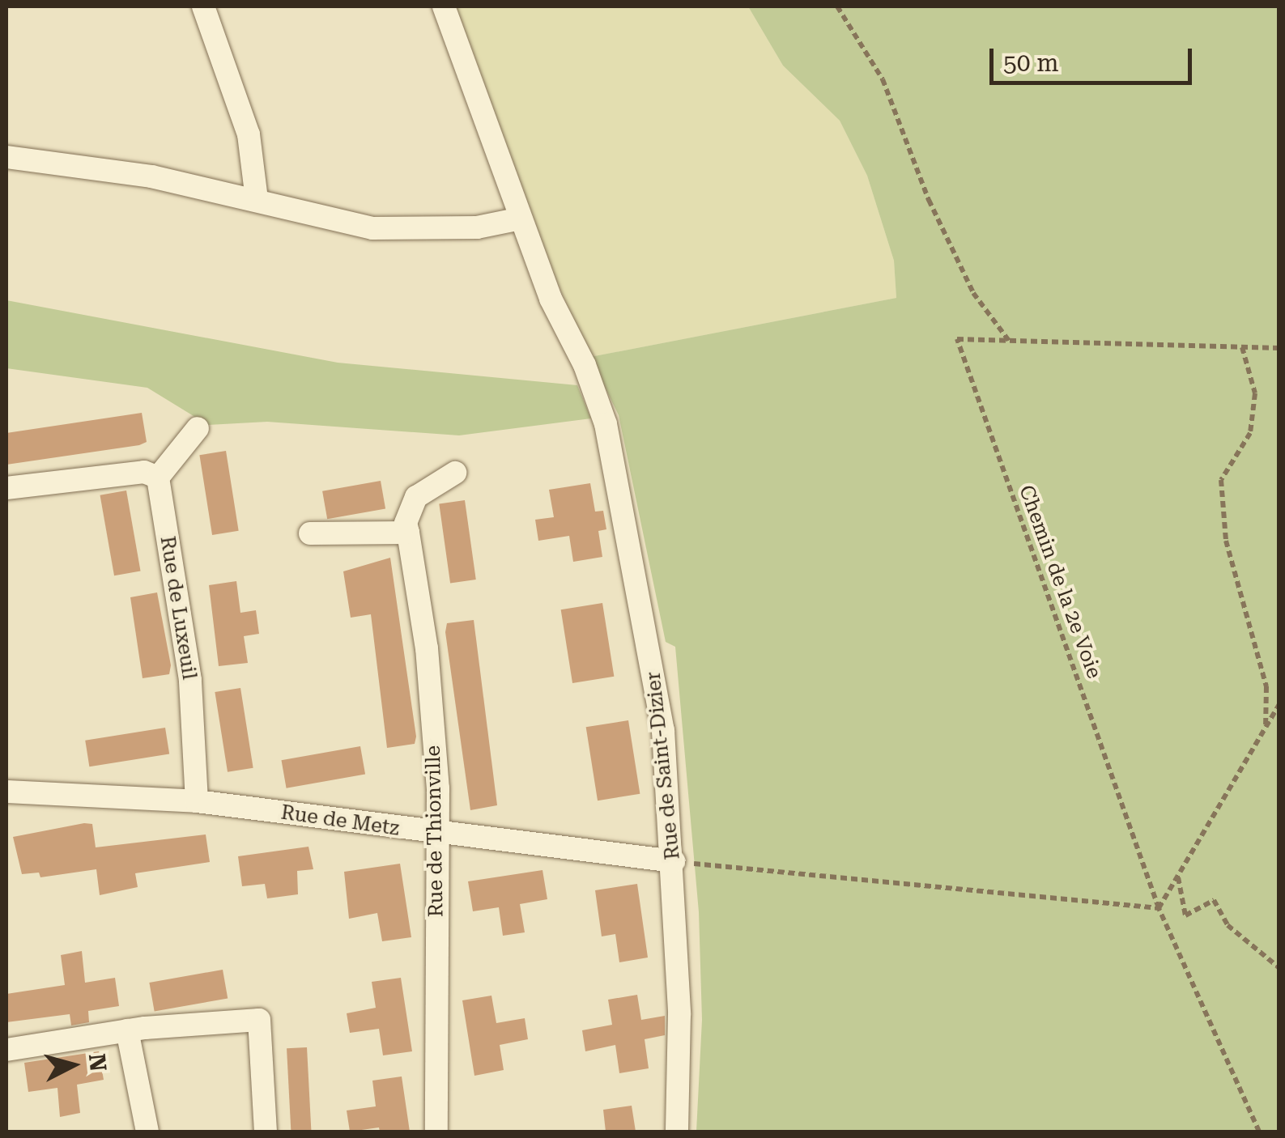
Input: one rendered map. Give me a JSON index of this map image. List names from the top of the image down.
{
  "streets": {
    "street": [
      "Rue de Luxeuil",
      "Rue de Saint-Dizier",
      "Rue de Metz",
      "Rue de Thionville"
    ],
    "path": ["Chemin de la 2e Voie"]
  },
  "crossings": [
    ["Rue de Luxeuil", "Rue de Metz"],
    ["Rue de Saint-Dizier", "Rue de Metz"],
    ["Rue de Metz", "Rue de Thionville"]
  ],
  "scale_bar": "50 m",
  "north": "right"
}
